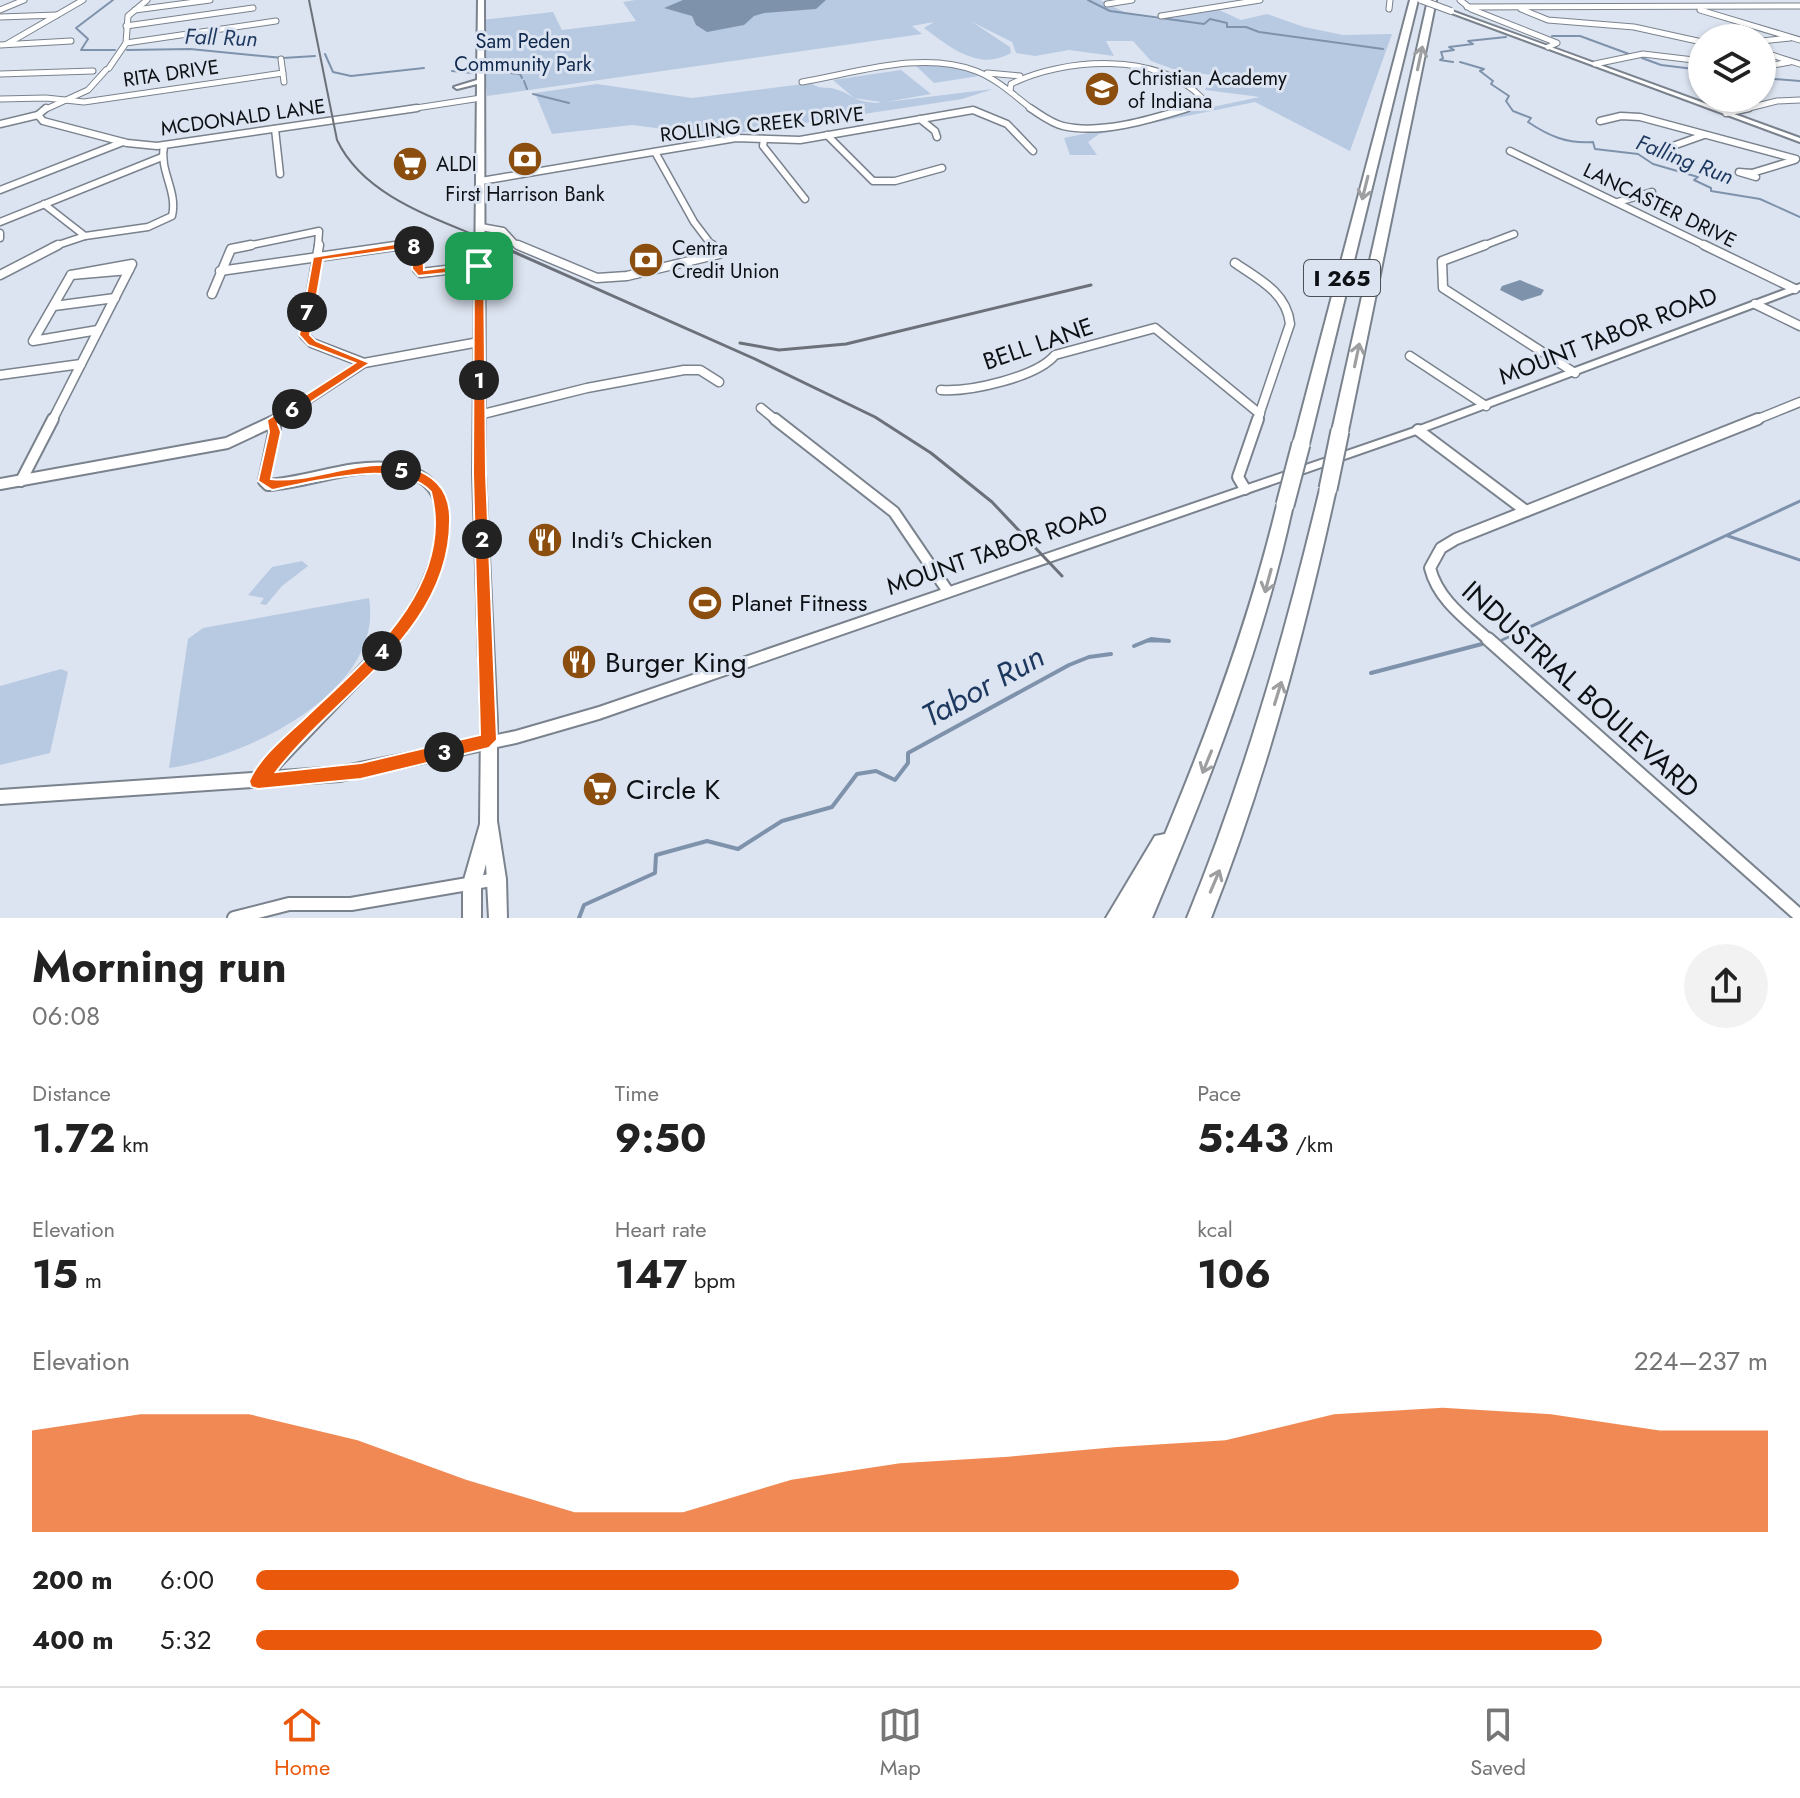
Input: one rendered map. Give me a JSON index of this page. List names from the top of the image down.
{
  "streets": {
    "highway": ["I 265"],
    "street": [
      "RITA DRIVE",
      "MCDONALD LANE",
      "ROLLING CREEK DRIVE",
      "LANCASTER DRIVE",
      "MOUNT TABOR ROAD",
      "BELL LANE",
      "INDUSTRIAL BOULEVARD"
    ]
  },
  "crossings": [
    ["LANCASTER DRIVE", "MOUNT TABOR ROAD"]
  ],
  "water": ["Fall Run", "Falling Run", "Tabor Run"],
  "parks": ["Sam Peden Community Park"],
  "places": {
    "school or university": ["Christian Academy of Indiana"],
    "bank": ["First Harrison Bank", "Centra Credit Union"],
    "supermarket": ["ALDI", "Circle K"],
    "restaurant": ["Indi's Chicken", "Burger King"],
    "sports": ["Planet Fitness"]
  },
  "page": {
    "pins": [
      "8",
      "7",
      "1",
      "6",
      "5",
      "2",
      "4",
      "3"
    ],
    "heading": ["Morning run", "06:08"],
    "stats": [
      ["Distance", "1.72 km"],
      ["Time", "9:50"],
      ["Pace", "5:43 /km"],
      ["Elevation", "15 m"],
      ["Heart rate", "147 bpm"],
      ["kcal", "106"]
    ],
    "chart": ["Elevation", "224–237 m"],
    "list": [
      {
        "name": "200 m",
        "note": "6:00"
      },
      {
        "name": "400 m",
        "note": "5:32"
      }
    ],
    "tabs": ["Home", "Map", "Saved"]
  }
}
